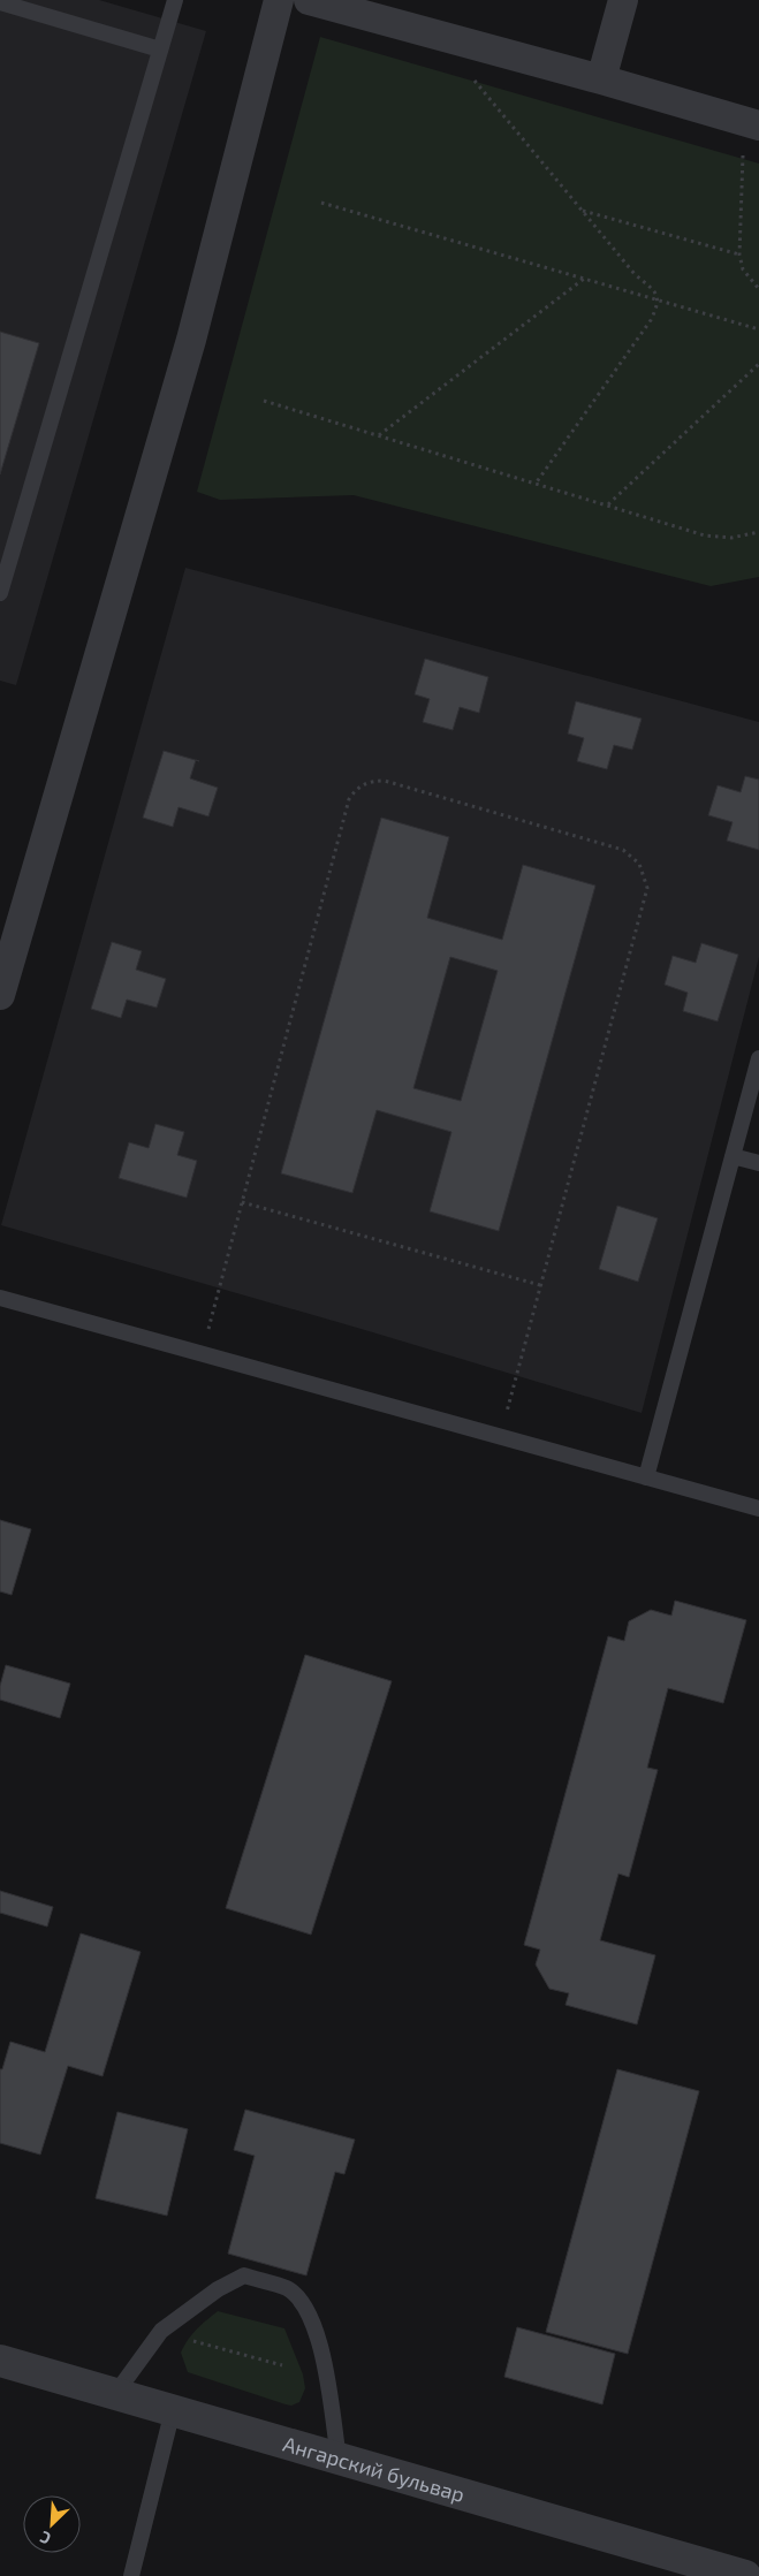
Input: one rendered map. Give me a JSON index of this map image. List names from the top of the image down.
{
  "streets": {
    "street": ["Ангарский бульвар"]
  },
  "north": "bottom left"
}
